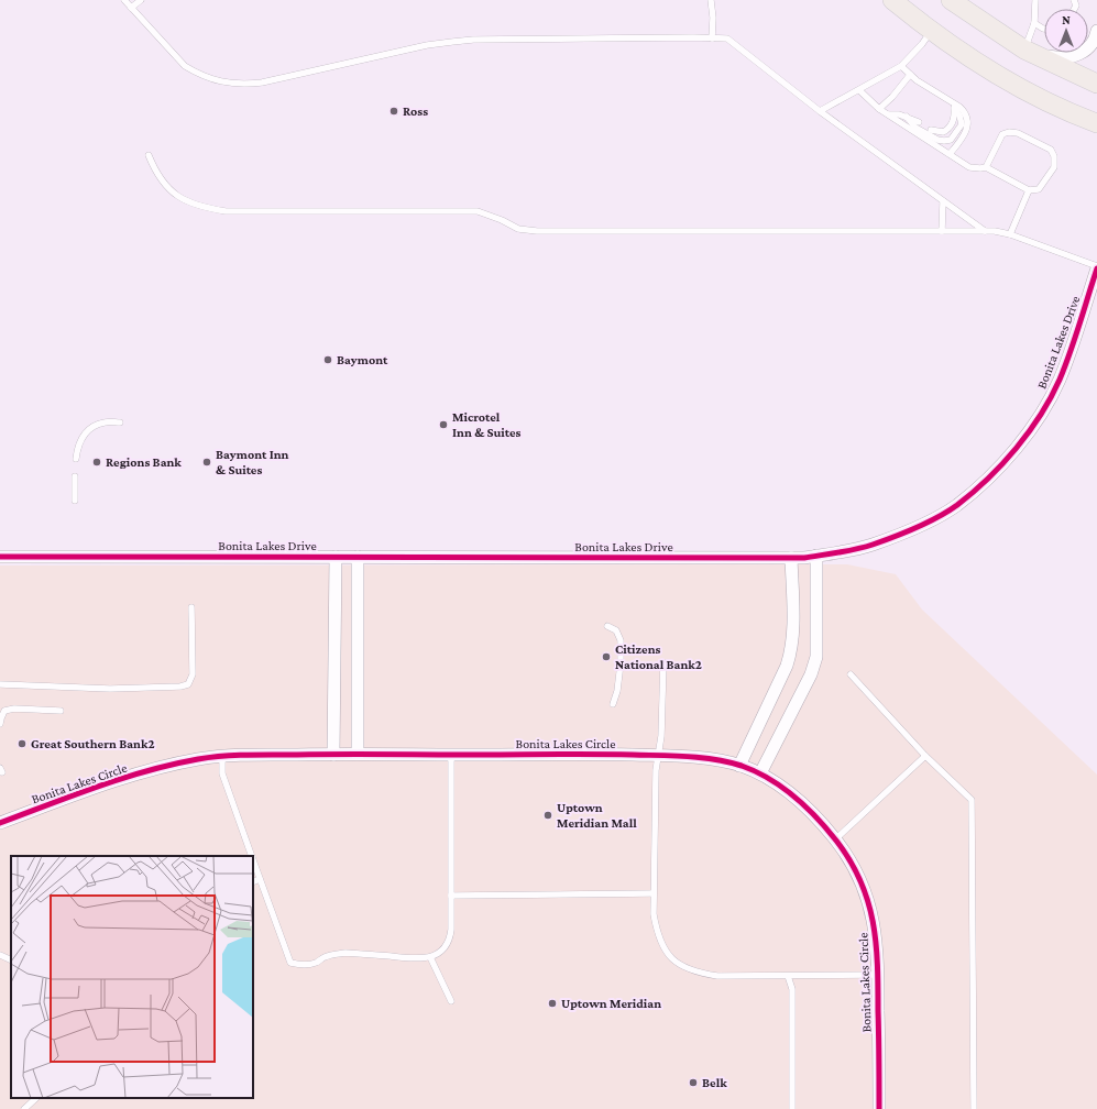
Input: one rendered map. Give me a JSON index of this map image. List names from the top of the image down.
{
  "streets": {
    "street": ["Bonita Lakes Drive", "Bonita Lakes Circle"]
  },
  "places": [
    "Ross",
    "Baymont",
    "Microtel Inn & Suites",
    "Regions Bank",
    "Baymont Inn & Suites",
    "Citizens National Bank2",
    "Great Southern Bank2",
    "Uptown Meridian Mall",
    "Uptown Meridian",
    "Belk"
  ],
  "north": "top"
}
